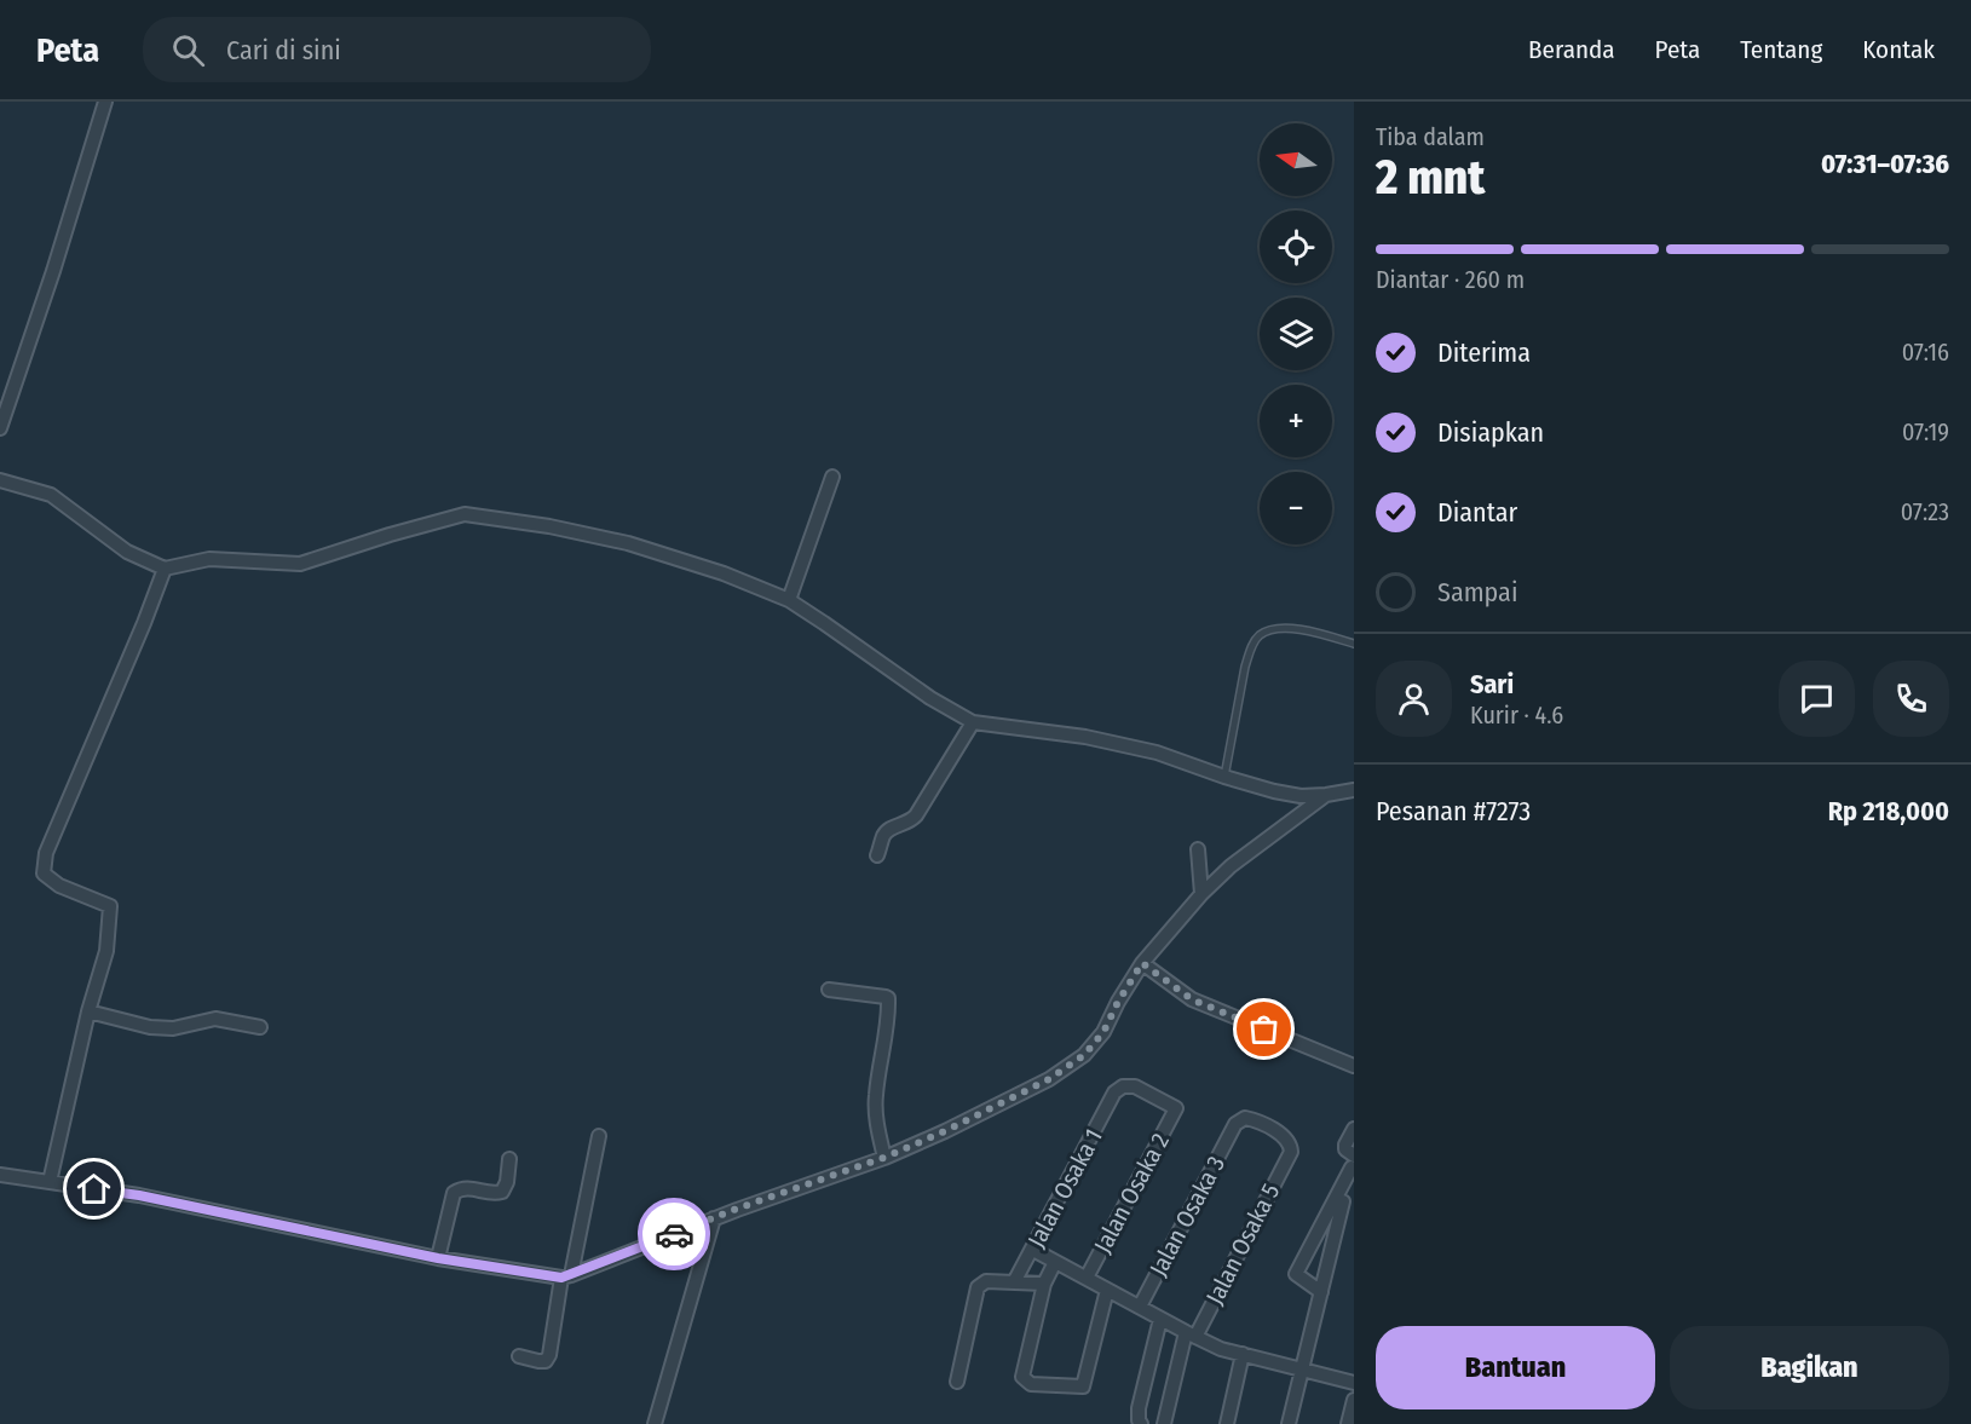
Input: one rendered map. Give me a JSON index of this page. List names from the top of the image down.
{
  "streets": {
    "street": [
      "Jalan Osaka 1",
      "Jalan Osaka 2",
      "Jalan Osaka 3",
      "Jalan Osaka 5"
    ]
  },
  "crossings": [
    ["Jalan Osaka 1", "Jalan Osaka 2"],
    ["Jalan Osaka 3", "Jalan Osaka 5"]
  ],
  "north": "left",
  "page": {
    "header": "Peta",
    "search": "Cari di sini",
    "nav": [
      "Beranda",
      "Peta",
      "Tentang",
      "Kontak"
    ],
    "heading": ["2 mnt", "Tiba dalam", "07:31–07:36"],
    "panel": [
      "Sari",
      "Kurir · 4.6",
      "Pesanan #7273",
      "Rp 218,000"
    ],
    "map_buttons": ["+", "−"],
    "bar": "Diantar · 260 m",
    "list": [
      ["Diterima", "07:16"],
      ["Disiapkan", "07:19"],
      ["Diantar", "07:23"],
      "Sampai"
    ],
    "buttons": ["Bantuan", "Bagikan"]
  }
}
